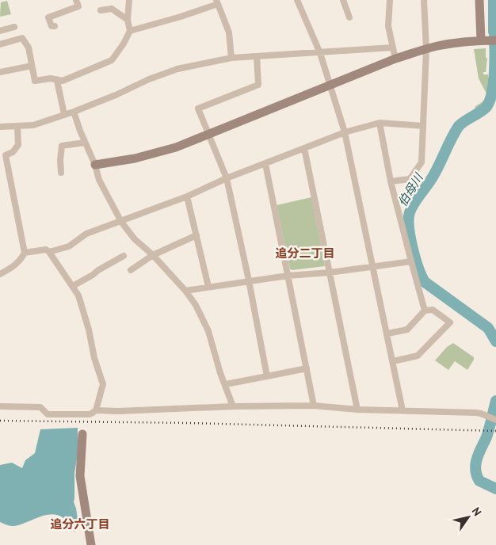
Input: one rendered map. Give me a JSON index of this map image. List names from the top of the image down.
{
  "districts": ["追分二丁目", "追分六丁目"],
  "water": ["伯母川"],
  "north": "top right"
}
